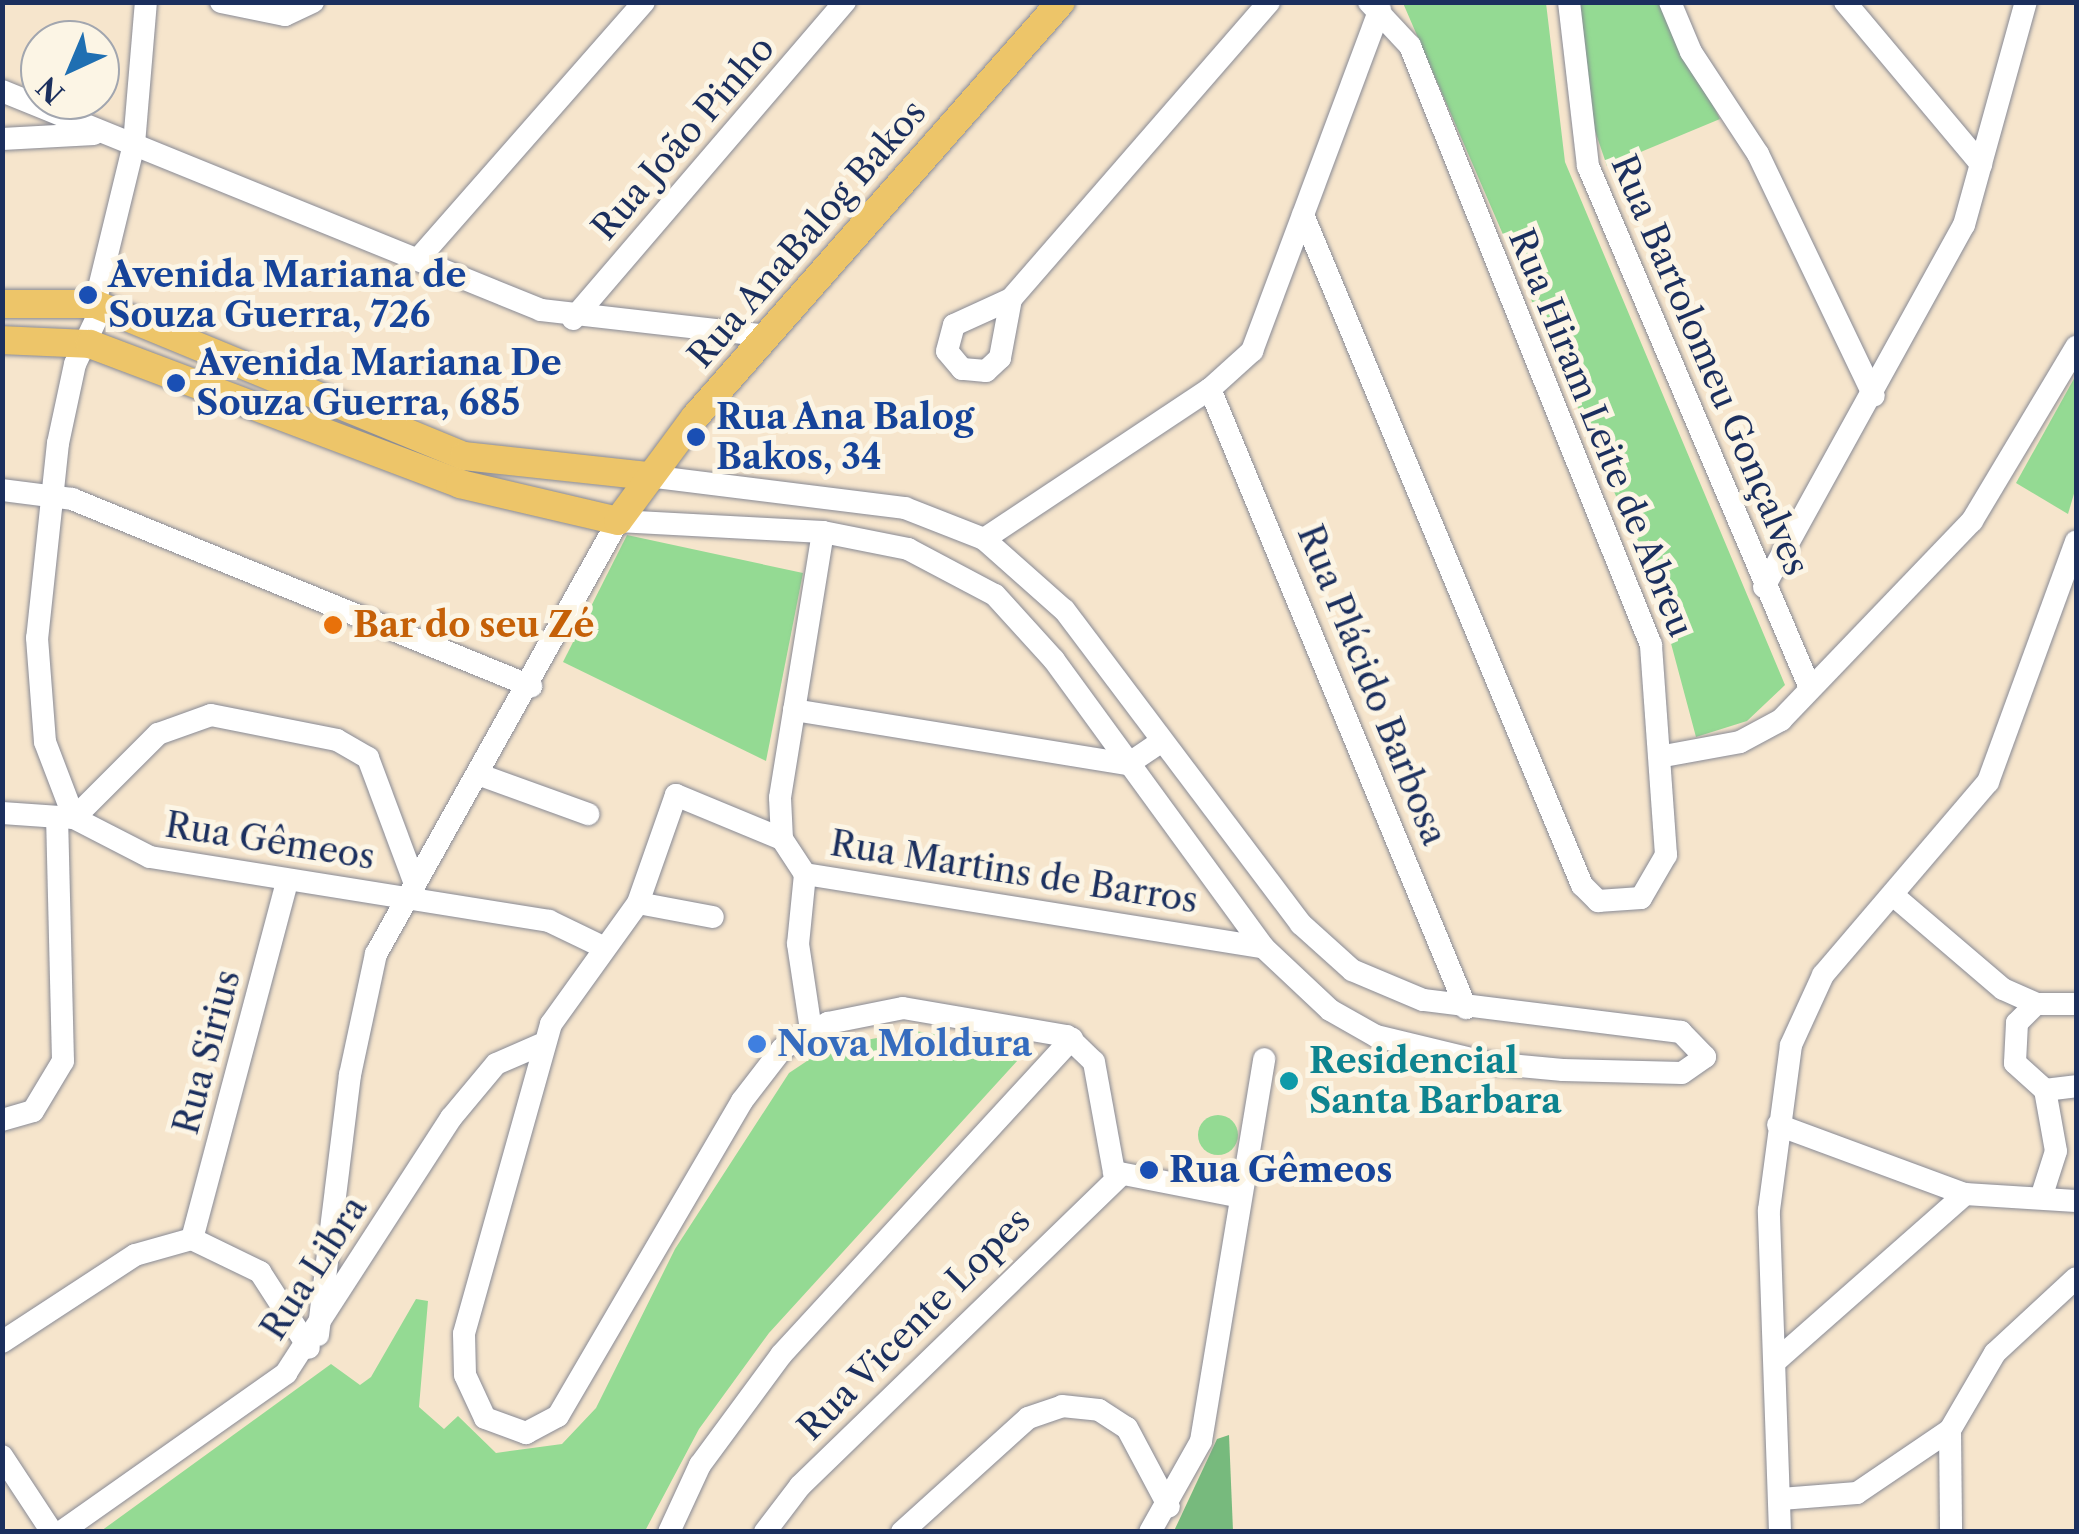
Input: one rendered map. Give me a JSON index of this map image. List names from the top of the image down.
{
  "streets": {
    "main road": ["Rua AnaBalog Bakos"],
    "street": [
      "Rua João Pinho",
      "Rua Bartolomeu Gonçalves",
      "Rua Hiram Leite de Abreu",
      "Rua Plácido Barbosa",
      "Rua Gêmeos",
      "Rua Martins de Barros",
      "Rua Sirius",
      "Rua Libra",
      "Rua Vicente Lopes"
    ]
  },
  "crossings": [
    ["Rua Gêmeos", "Rua Sirius"]
  ],
  "places": [
    "Avenida Mariana de Souza Guerra, 726",
    "Avenida Mariana De Souza Guerra, 685",
    "Rua Ana Balog Bakos, 34",
    "Bar do seu Zé",
    "Nova Moldura",
    "Residencial Santa Barbara",
    "Rua Gêmeos"
  ],
  "north": "bottom left"
}
